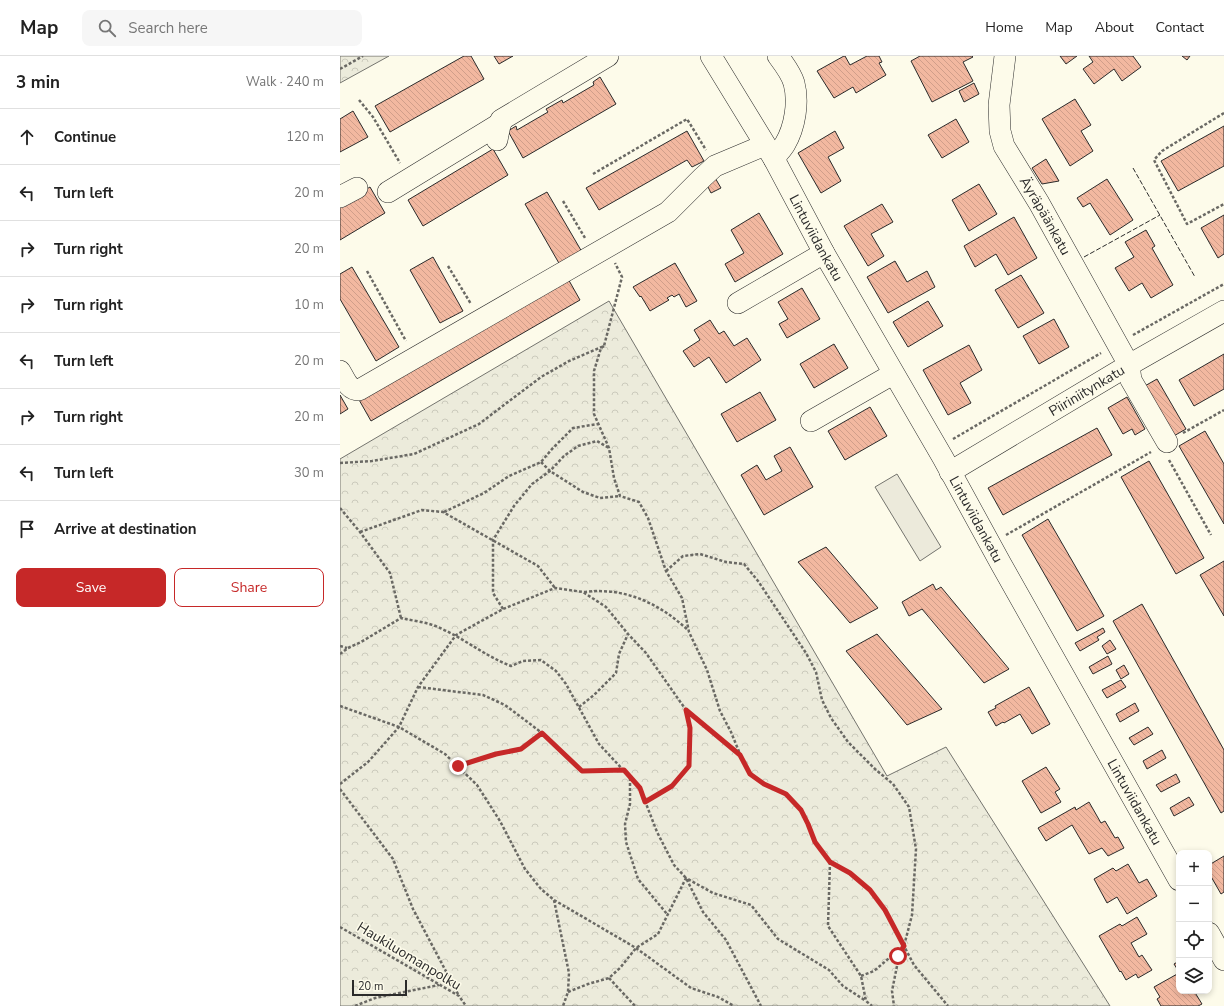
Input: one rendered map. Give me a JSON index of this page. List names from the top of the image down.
{
  "streets": {
    "street": ["Äyräpäänkatu", "Lintuviidankatu", "Piiriniitynkatu"],
    "path": ["Haukiluomanpolku"]
  },
  "crossings": [
    ["Äyräpäänkatu", "Piiriniitynkatu"],
    ["Lintuviidankatu", "Piiriniitynkatu"]
  ],
  "scale_bar": "20 m",
  "page": {
    "header": "Map",
    "search": "Search here",
    "nav": [
      "Home",
      "Map",
      "About",
      "Contact"
    ],
    "heading": ["3 min", "Walk · 240 m"],
    "list": [
      ["Continue", "120 m"],
      ["Turn left", "20 m"],
      ["Turn right", "20 m"],
      ["Turn right", "10 m"],
      ["Turn left", "20 m"],
      ["Turn right", "20 m"],
      ["Turn left", "30 m"],
      "Arrive at destination"
    ],
    "buttons": ["Save", "Share"],
    "map_buttons": ["+", "−"],
    "scale": "20 m"
  }
}
